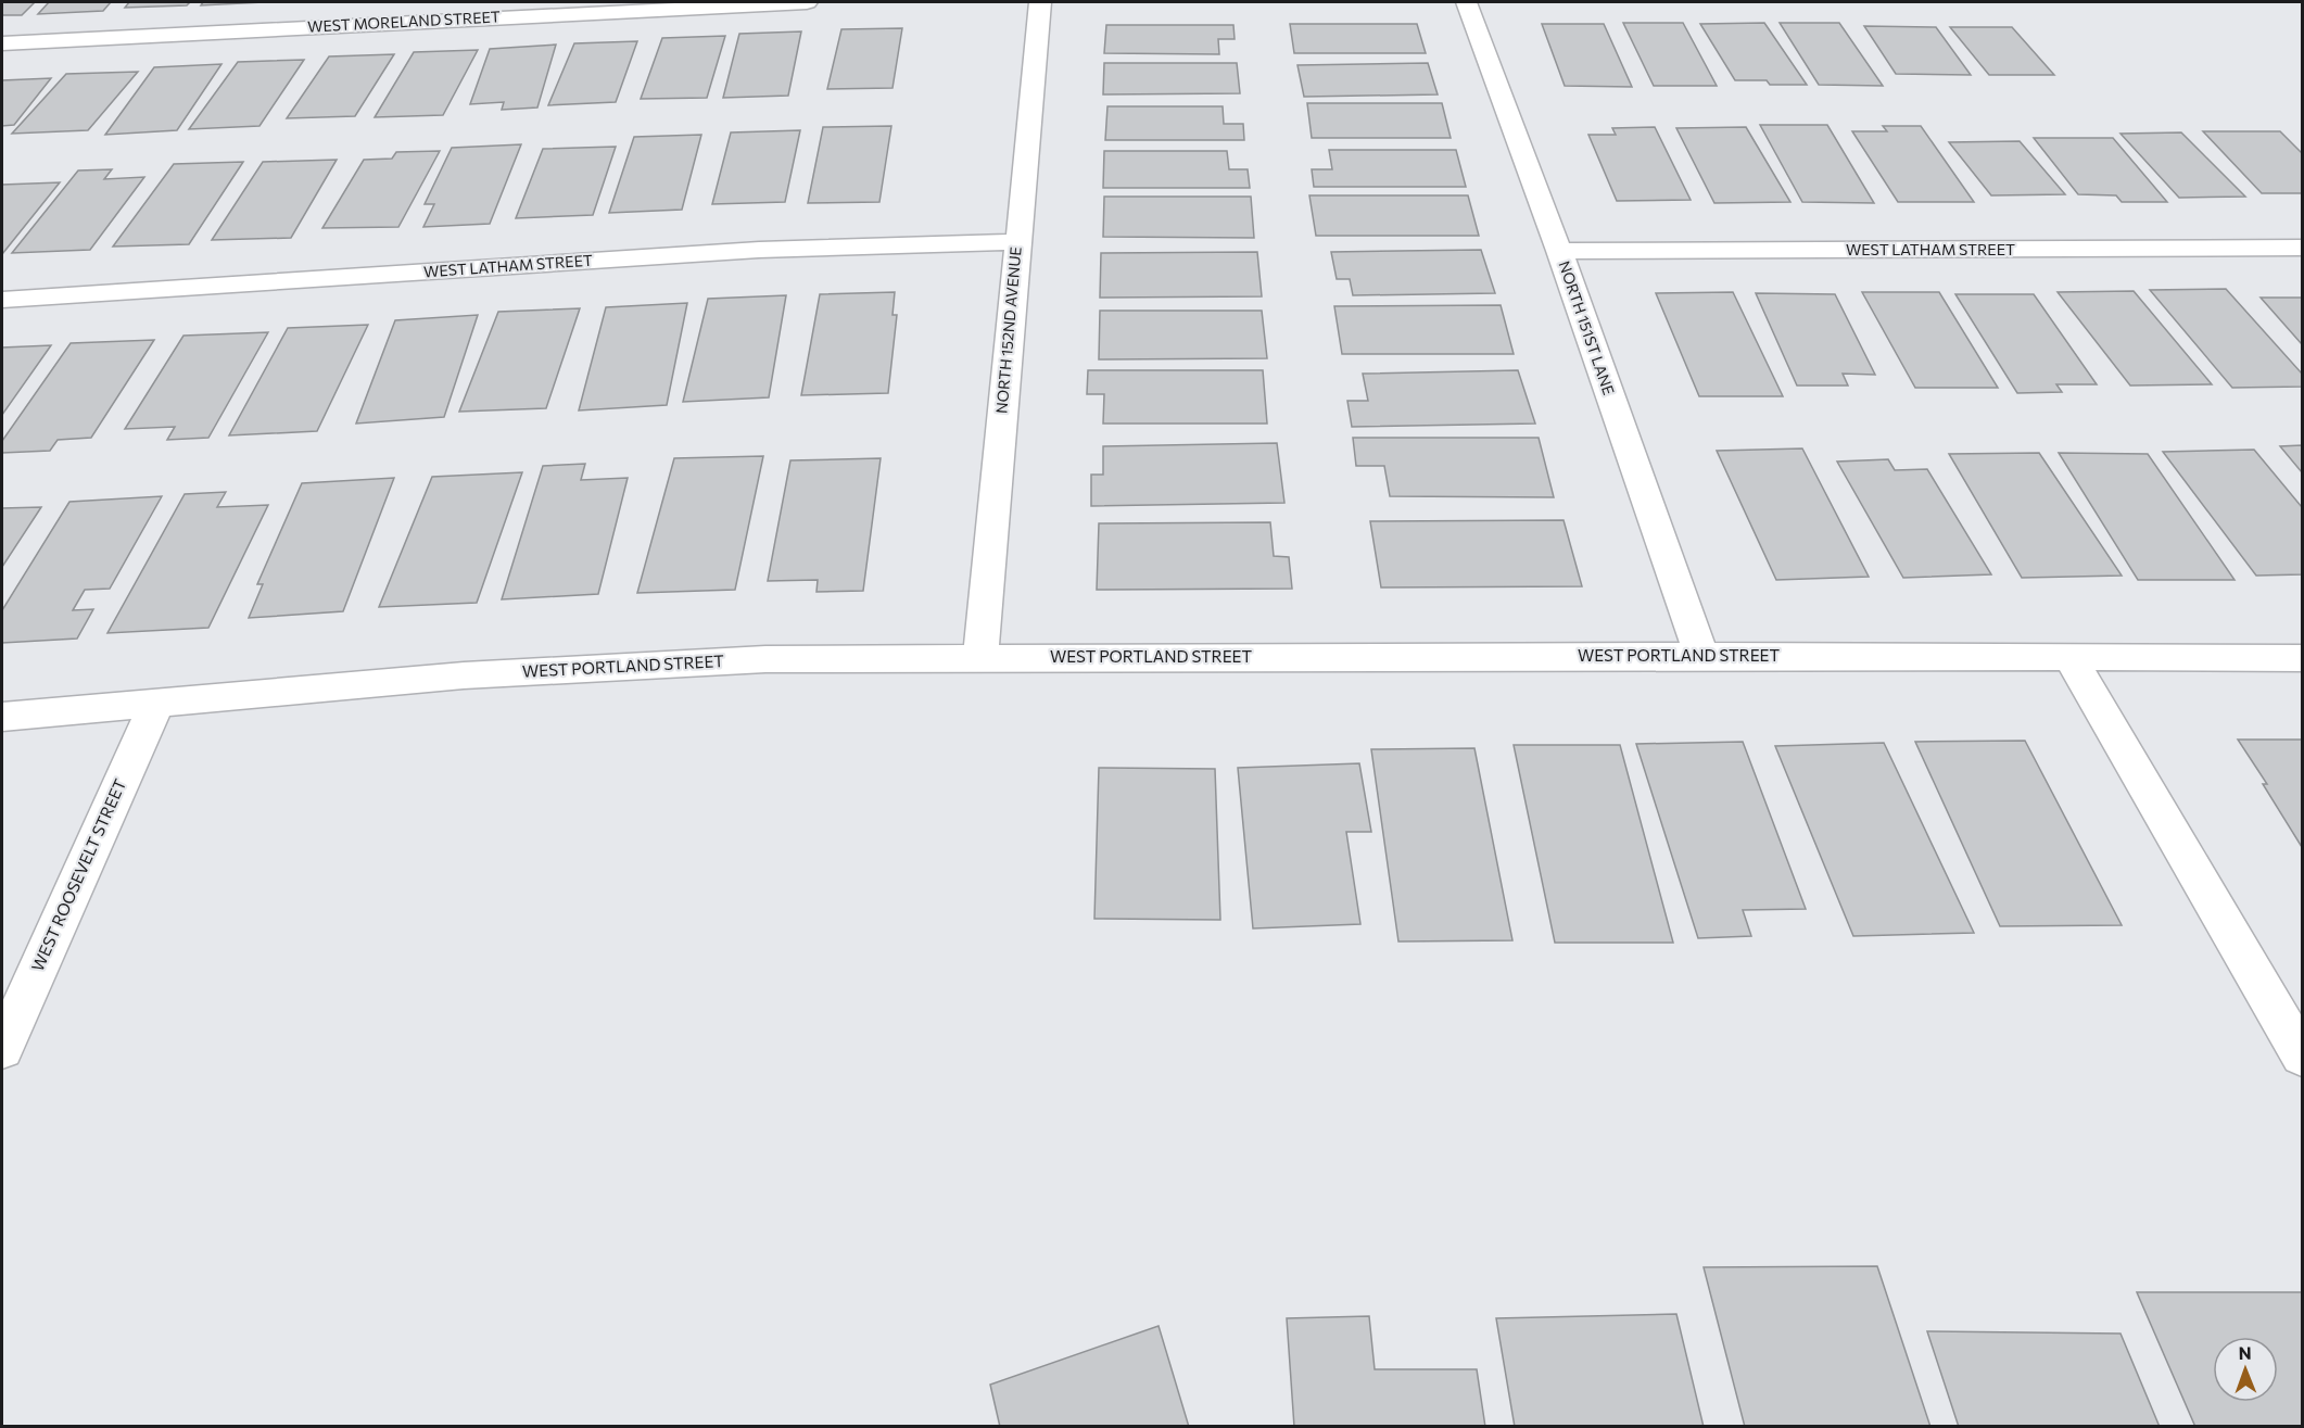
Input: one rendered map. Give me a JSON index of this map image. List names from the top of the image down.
{
  "streets": {
    "street": [
      "WEST MORELAND STREET",
      "WEST LATHAM STREET",
      "NORTH 151ST LANE",
      "NORTH 152ND AVENUE",
      "WEST PORTLAND STREET",
      "WEST ROOSEVELT STREET"
    ]
  },
  "crossings": [
    ["WEST LATHAM STREET", "NORTH 151ST LANE"],
    ["WEST LATHAM STREET", "NORTH 152ND AVENUE"],
    ["NORTH 151ST LANE", "WEST PORTLAND STREET"],
    ["NORTH 152ND AVENUE", "WEST PORTLAND STREET"],
    ["WEST PORTLAND STREET", "WEST ROOSEVELT STREET"]
  ],
  "north": "top"
}
